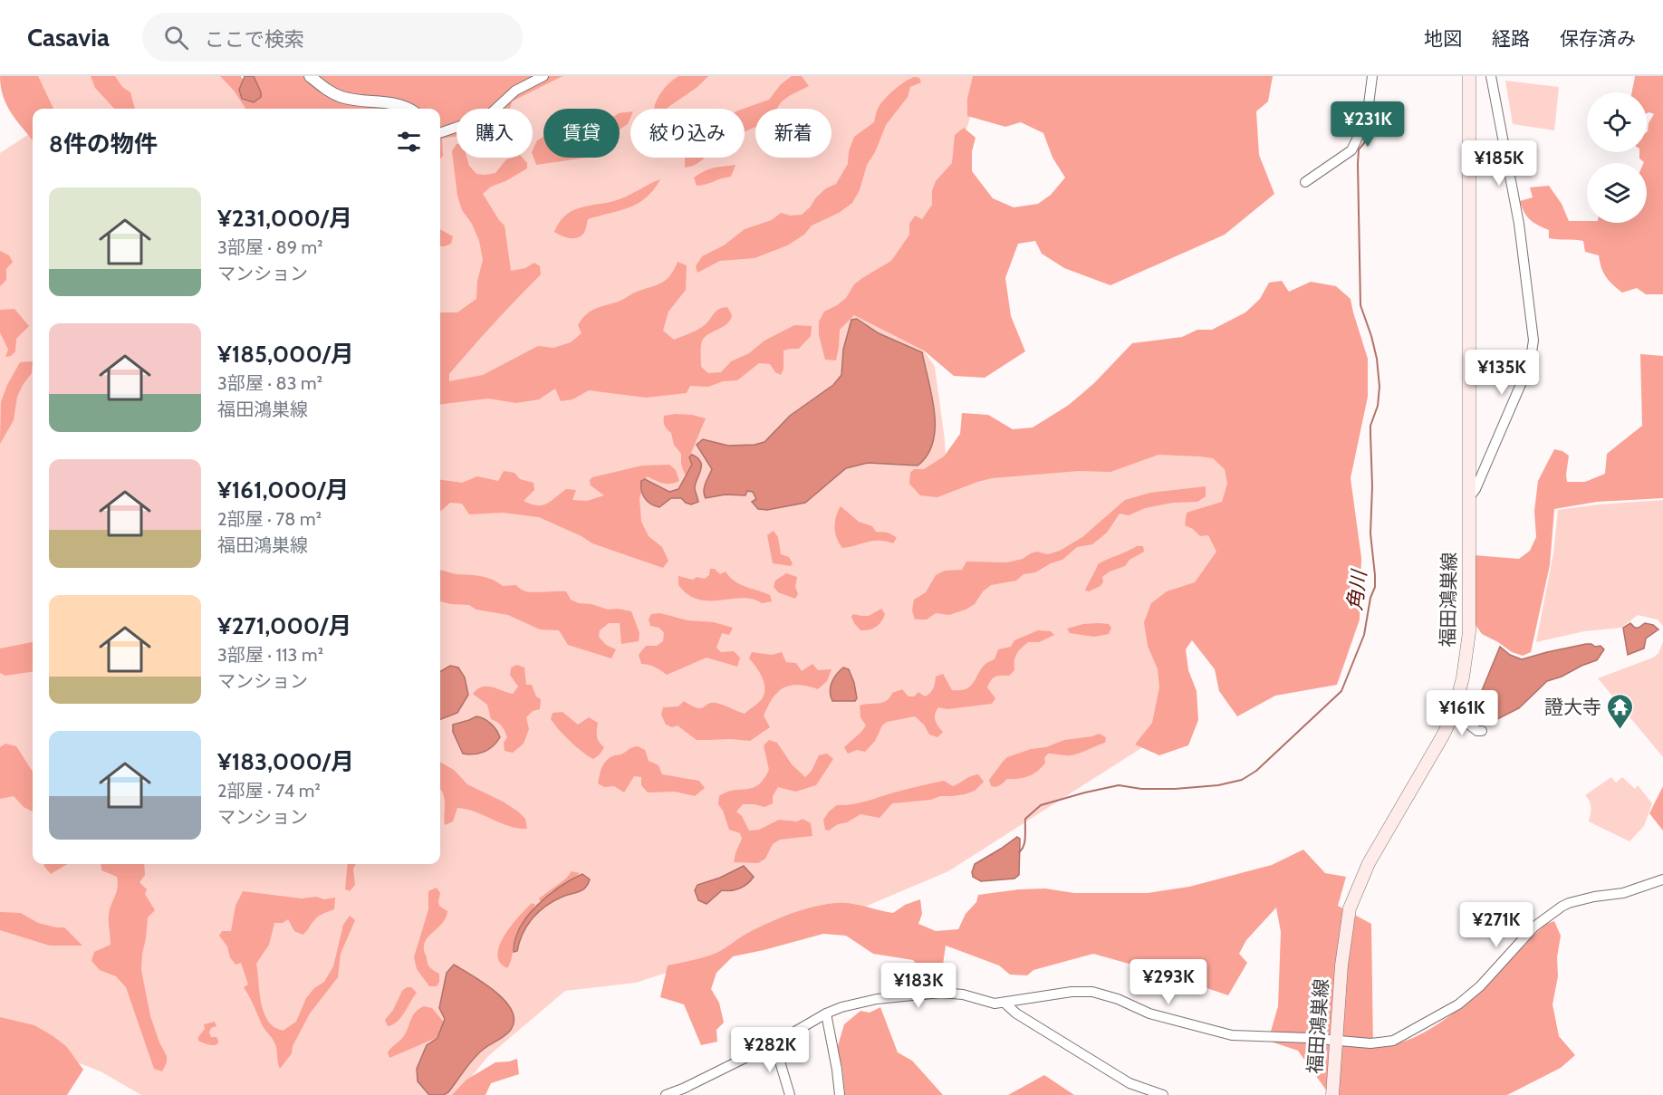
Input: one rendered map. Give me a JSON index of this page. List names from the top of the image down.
{
  "streets": {
    "main road": ["福田鴻巣線"]
  },
  "water": ["角川"],
  "places": {
    "temple": ["證大寺"]
  },
  "page": {
    "header": "Casavia",
    "search": "ここで検索",
    "nav": ["地図", "経路", "保存済み"],
    "price": [
      "¥231K",
      "¥185K",
      "¥135K",
      "¥161K",
      "¥271K",
      "¥293K",
      "¥183K",
      "¥282K"
    ],
    "chip": [
      "購入",
      "賃貸",
      "絞り込み",
      "新着"
    ],
    "heading": "8件の物件",
    "list": [
      {
        "name": "¥231,000/月",
        "note": "3部屋 · 89 m² · マンション"
      },
      {
        "name": "¥185,000/月",
        "note": "3部屋 · 83 m² · 福田鴻巣線"
      },
      {
        "name": "¥161,000/月",
        "note": "2部屋 · 78 m² · 福田鴻巣線"
      },
      {
        "name": "¥271,000/月",
        "note": "3部屋 · 113 m² · マンション"
      },
      {
        "name": "¥183,000/月",
        "note": "2部屋 · 74 m² · マンション"
      }
    ]
  }
}
